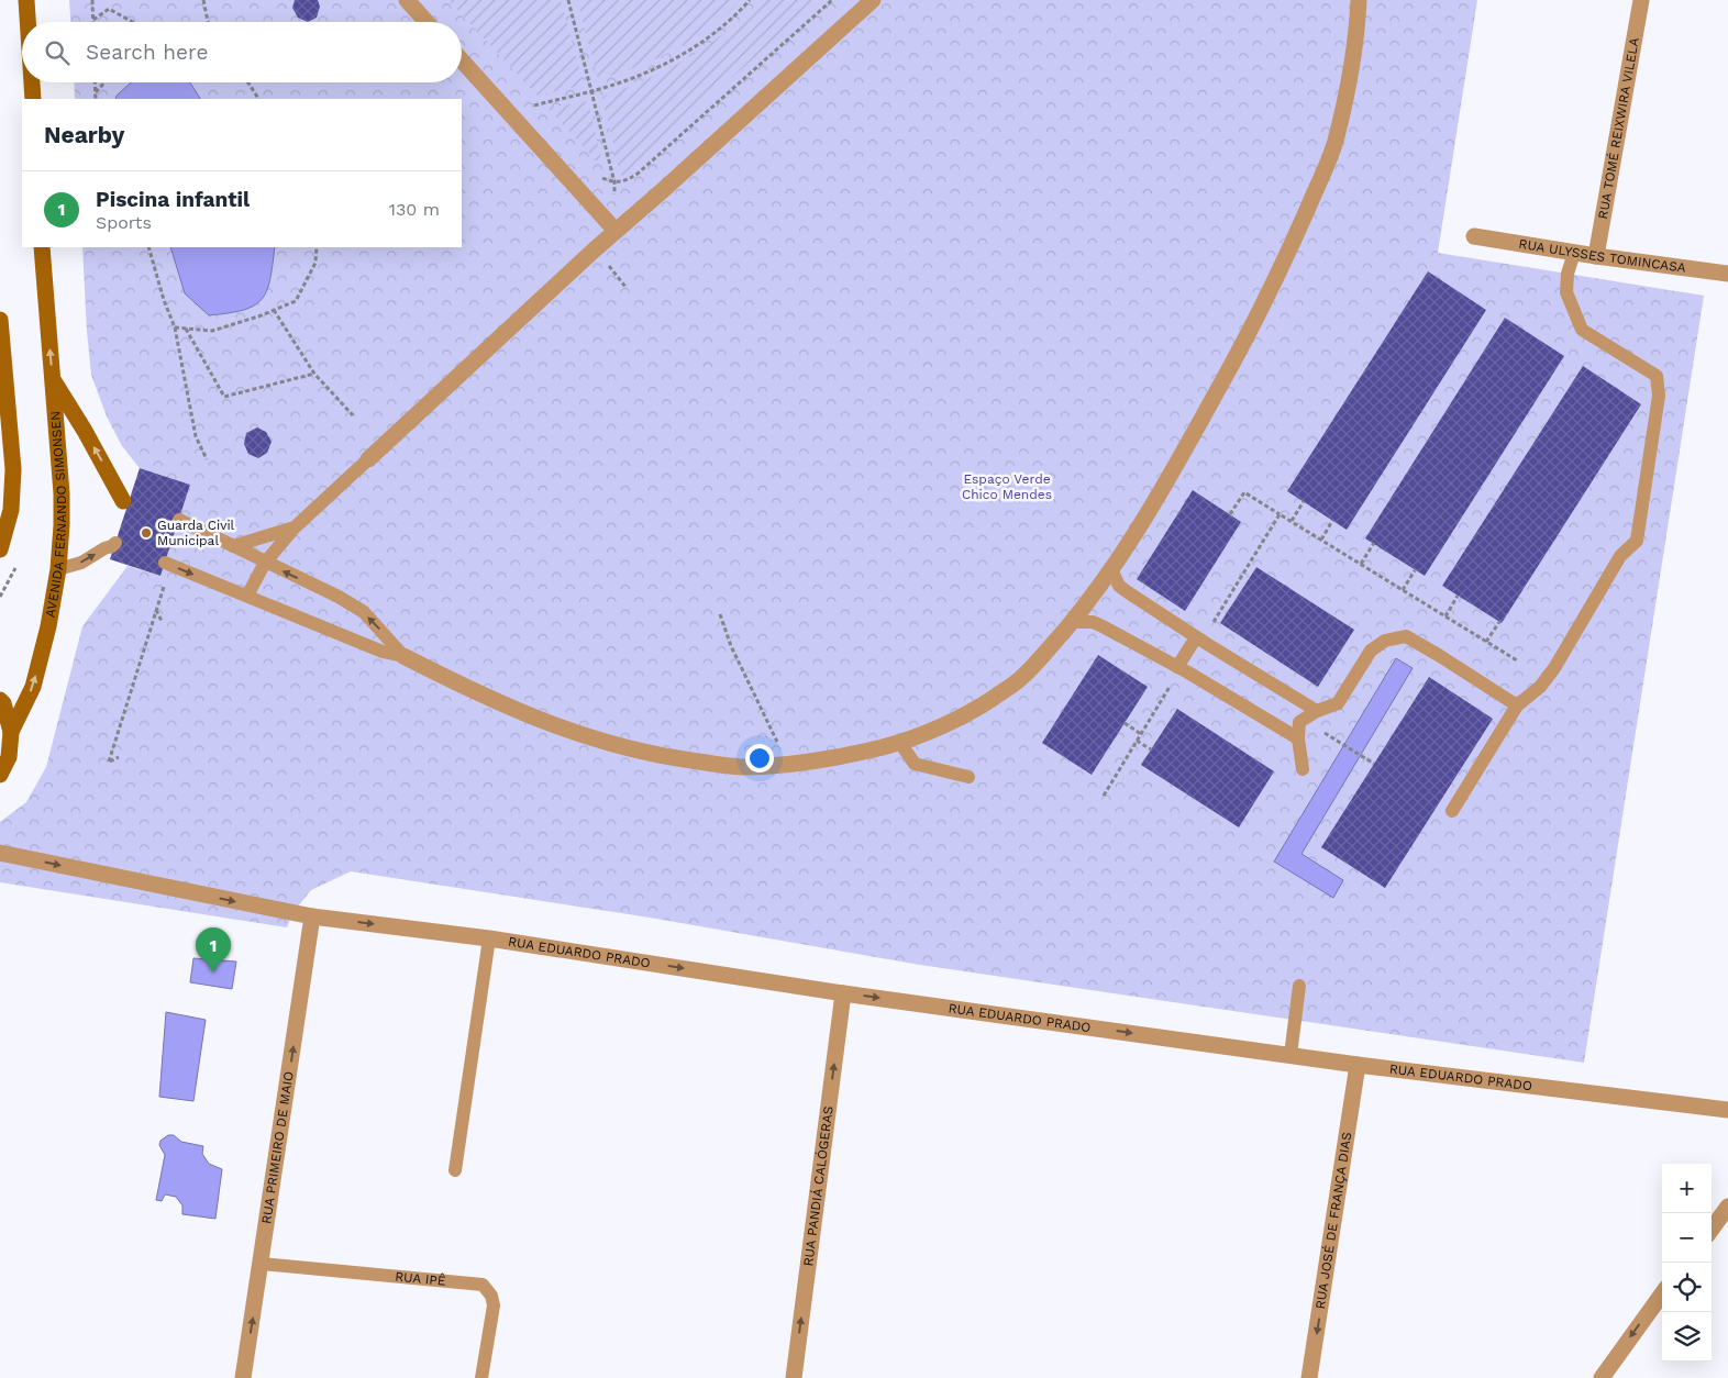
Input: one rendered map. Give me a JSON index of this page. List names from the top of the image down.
{
  "streets": {
    "main road": ["AVENIDA FERNANDO SIMONSEN"],
    "street": [
      "RUA TOMÉ REIXWIRA VILELA",
      "RUA ULYSSES TOMINCASA",
      "RUA EDUARDO PRADO",
      "RUA PRIMEIRO DE MAIO",
      "RUA PANDIÁ CALÓGERAS",
      "RUA JOSÉ DE FRANÇA DIAS"
    ],
    "lane": ["RUA IPÊ"]
  },
  "crossings": [
    ["RUA TOMÉ REIXWIRA VILELA", "RUA ULYSSES TOMINCASA"],
    ["RUA EDUARDO PRADO", "RUA PRIMEIRO DE MAIO"],
    ["RUA EDUARDO PRADO", "RUA PANDIÁ CALÓGERAS"],
    ["RUA EDUARDO PRADO", "RUA JOSÉ DE FRANÇA DIAS"],
    ["RUA PRIMEIRO DE MAIO", "RUA IPÊ"]
  ],
  "one_way": [
    "AVENIDA FERNANDO SIMONSEN",
    "RUA EDUARDO PRADO",
    "RUA PRIMEIRO DE MAIO",
    "RUA PANDIÁ CALÓGERAS",
    "RUA JOSÉ DE FRANÇA DIAS"
  ],
  "parks": ["Espaço Verde Chico Mendes"],
  "places": ["Guarda Civil Municipal"],
  "page": {
    "search": "Search here",
    "heading": "Nearby",
    "list": [
      {
        "mark": "1",
        "name": "Piscina infantil",
        "note": "Sports",
        "value": "130 m"
      }
    ],
    "pins": "1",
    "map_buttons": ["+", "−"]
  }
}
